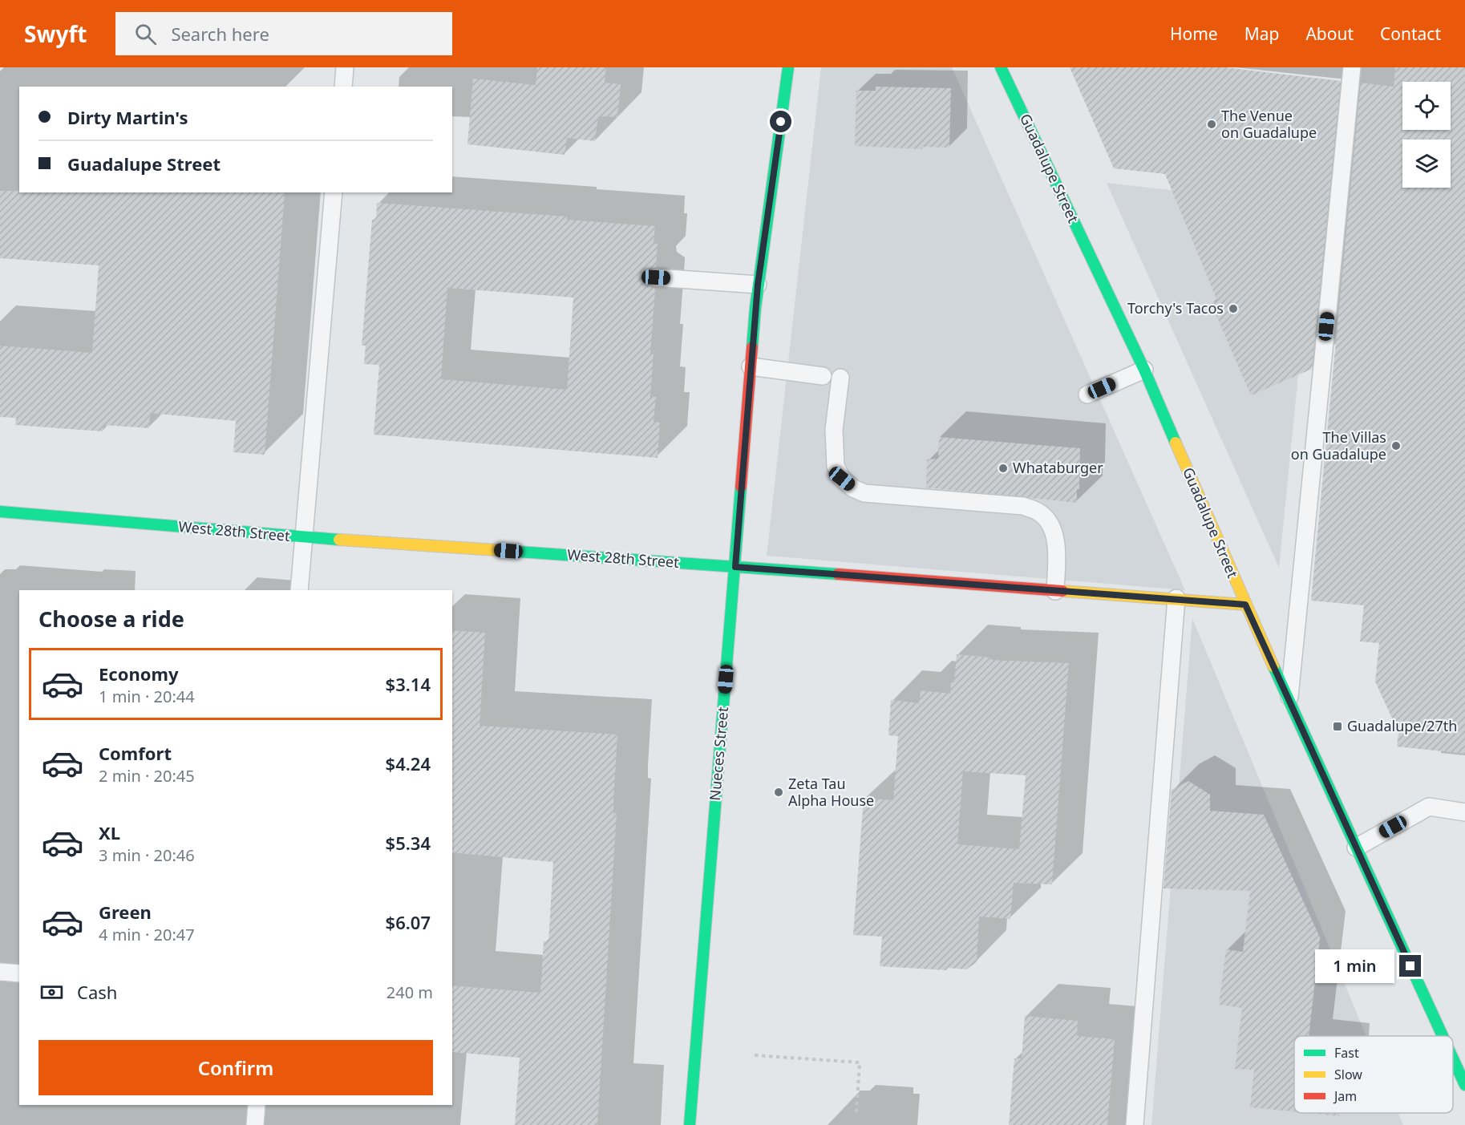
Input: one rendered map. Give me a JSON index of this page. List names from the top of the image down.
{
  "streets": {
    "street": ["Guadalupe Street", "West 28th Street", "Nueces Street"]
  },
  "crossings": [
    ["Guadalupe Street", "West 28th Street"],
    ["West 28th Street", "Nueces Street"]
  ],
  "places": {
    "other": [
      "The Venue on Guadalupe",
      "Torchy's Tacos",
      "The Villas on Guadalupe",
      "Whataburger",
      "Zeta Tau Alpha House"
    ],
    "transit": ["Guadalupe/27th"]
  },
  "legend": ["Fast", "Slow", "Jam"],
  "page": {
    "header": "Swyft",
    "search": "Search here",
    "nav": [
      "Home",
      "Map",
      "About",
      "Contact"
    ],
    "banner": ["Dirty Martin's", "Guadalupe Street"],
    "heading": "Choose a ride",
    "list": [
      {
        "name": "Economy",
        "note": "1 min · 20:44",
        "value": "$3.14"
      },
      {
        "name": "Comfort",
        "note": "2 min · 20:45",
        "value": "$4.24"
      },
      {
        "name": "XL",
        "note": "3 min · 20:46",
        "value": "$5.34"
      },
      {
        "name": "Green",
        "note": "4 min · 20:47",
        "value": "$6.07"
      }
    ],
    "bubble": "1 min",
    "pay": ["Cash", "240 m"],
    "buttons": "Confirm"
  }
}
